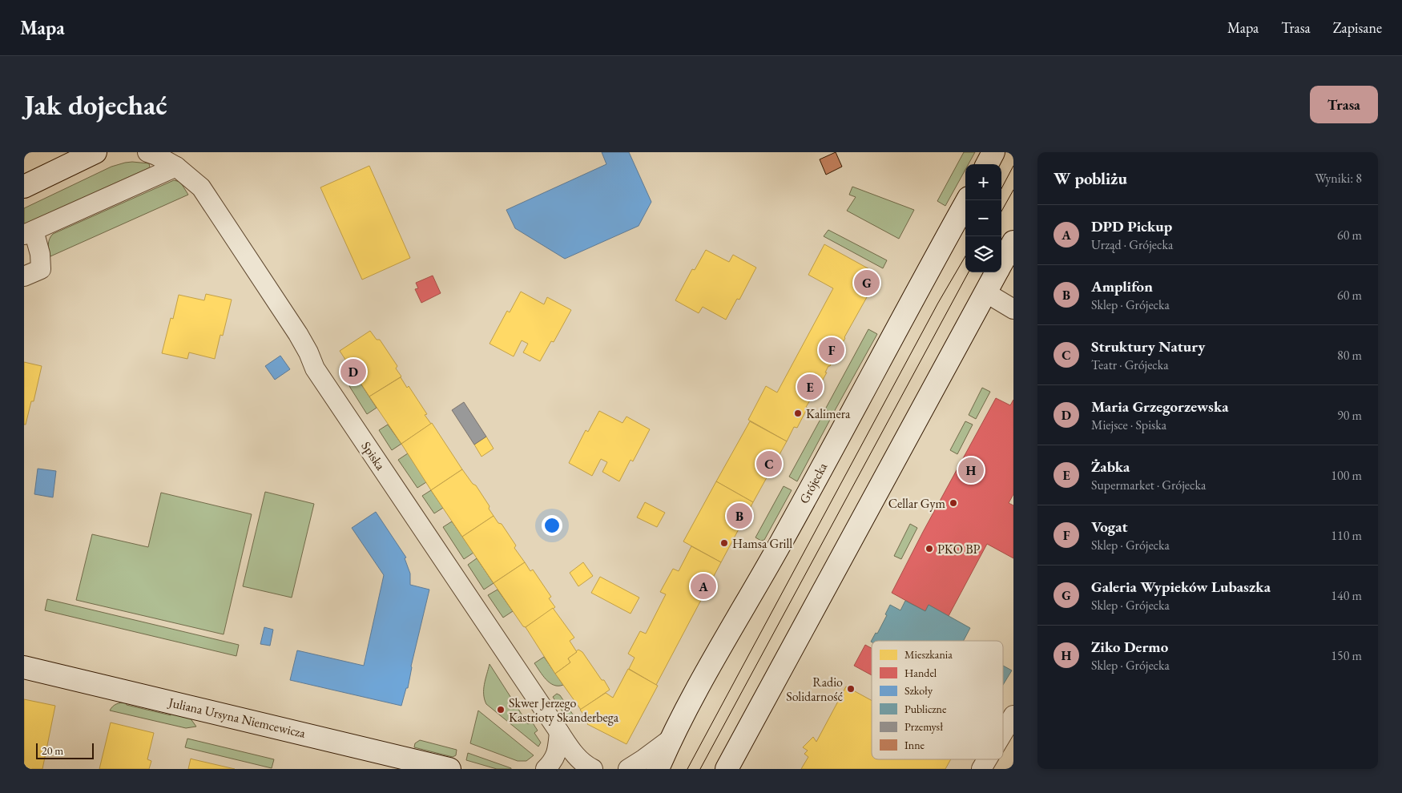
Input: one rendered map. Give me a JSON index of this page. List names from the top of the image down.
{
  "streets": {
    "main road": ["Grójecka", "Juliana Ursyna Niemcewicza"],
    "street": ["Spiska"]
  },
  "places": [
    "Kalimera",
    "Cellar Gym",
    "Hamsa Grill",
    "PKO BP",
    "Radio Solidarność",
    "Skwer Jerzego Kastrioty Skanderbega"
  ],
  "legend": [
    "Mieszkania",
    "Handel",
    "Szkoły",
    "Publiczne",
    "Przemysł",
    "Inne"
  ],
  "scale_bar": "20 m",
  "page": {
    "header": "Mapa",
    "nav": ["Mapa", "Trasa", "Zapisane"],
    "buttons": "Trasa",
    "title": "Jak dojechać",
    "heading": ["W pobliżu", "Wyniki: 8"],
    "map_buttons": ["+", "−"],
    "list": [
      {
        "mark": "A",
        "name": "DPD Pickup",
        "note": "Urząd · Grójecka",
        "value": "60 m"
      },
      {
        "mark": "B",
        "name": "Amplifon",
        "note": "Sklep · Grójecka",
        "value": "60 m"
      },
      {
        "mark": "C",
        "name": "Struktury Natury",
        "note": "Teatr · Grójecka",
        "value": "80 m"
      },
      {
        "mark": "D",
        "name": "Maria Grzegorzewska",
        "note": "Miejsce · Spiska",
        "value": "90 m"
      },
      {
        "mark": "E",
        "name": "Żabka",
        "note": "Supermarket · Grójecka",
        "value": "100 m"
      },
      {
        "mark": "F",
        "name": "Vogat",
        "note": "Sklep · Grójecka",
        "value": "110 m"
      },
      {
        "mark": "G",
        "name": "Galeria Wypieków Lubaszka",
        "note": "Sklep · Grójecka",
        "value": "140 m"
      },
      {
        "mark": "H",
        "name": "Ziko Dermo",
        "note": "Sklep · Grójecka",
        "value": "150 m"
      }
    ],
    "pins": [
      "G",
      "F",
      "D",
      "E",
      "C",
      "H",
      "B",
      "A"
    ],
    "scale": "20 m"
  }
}
